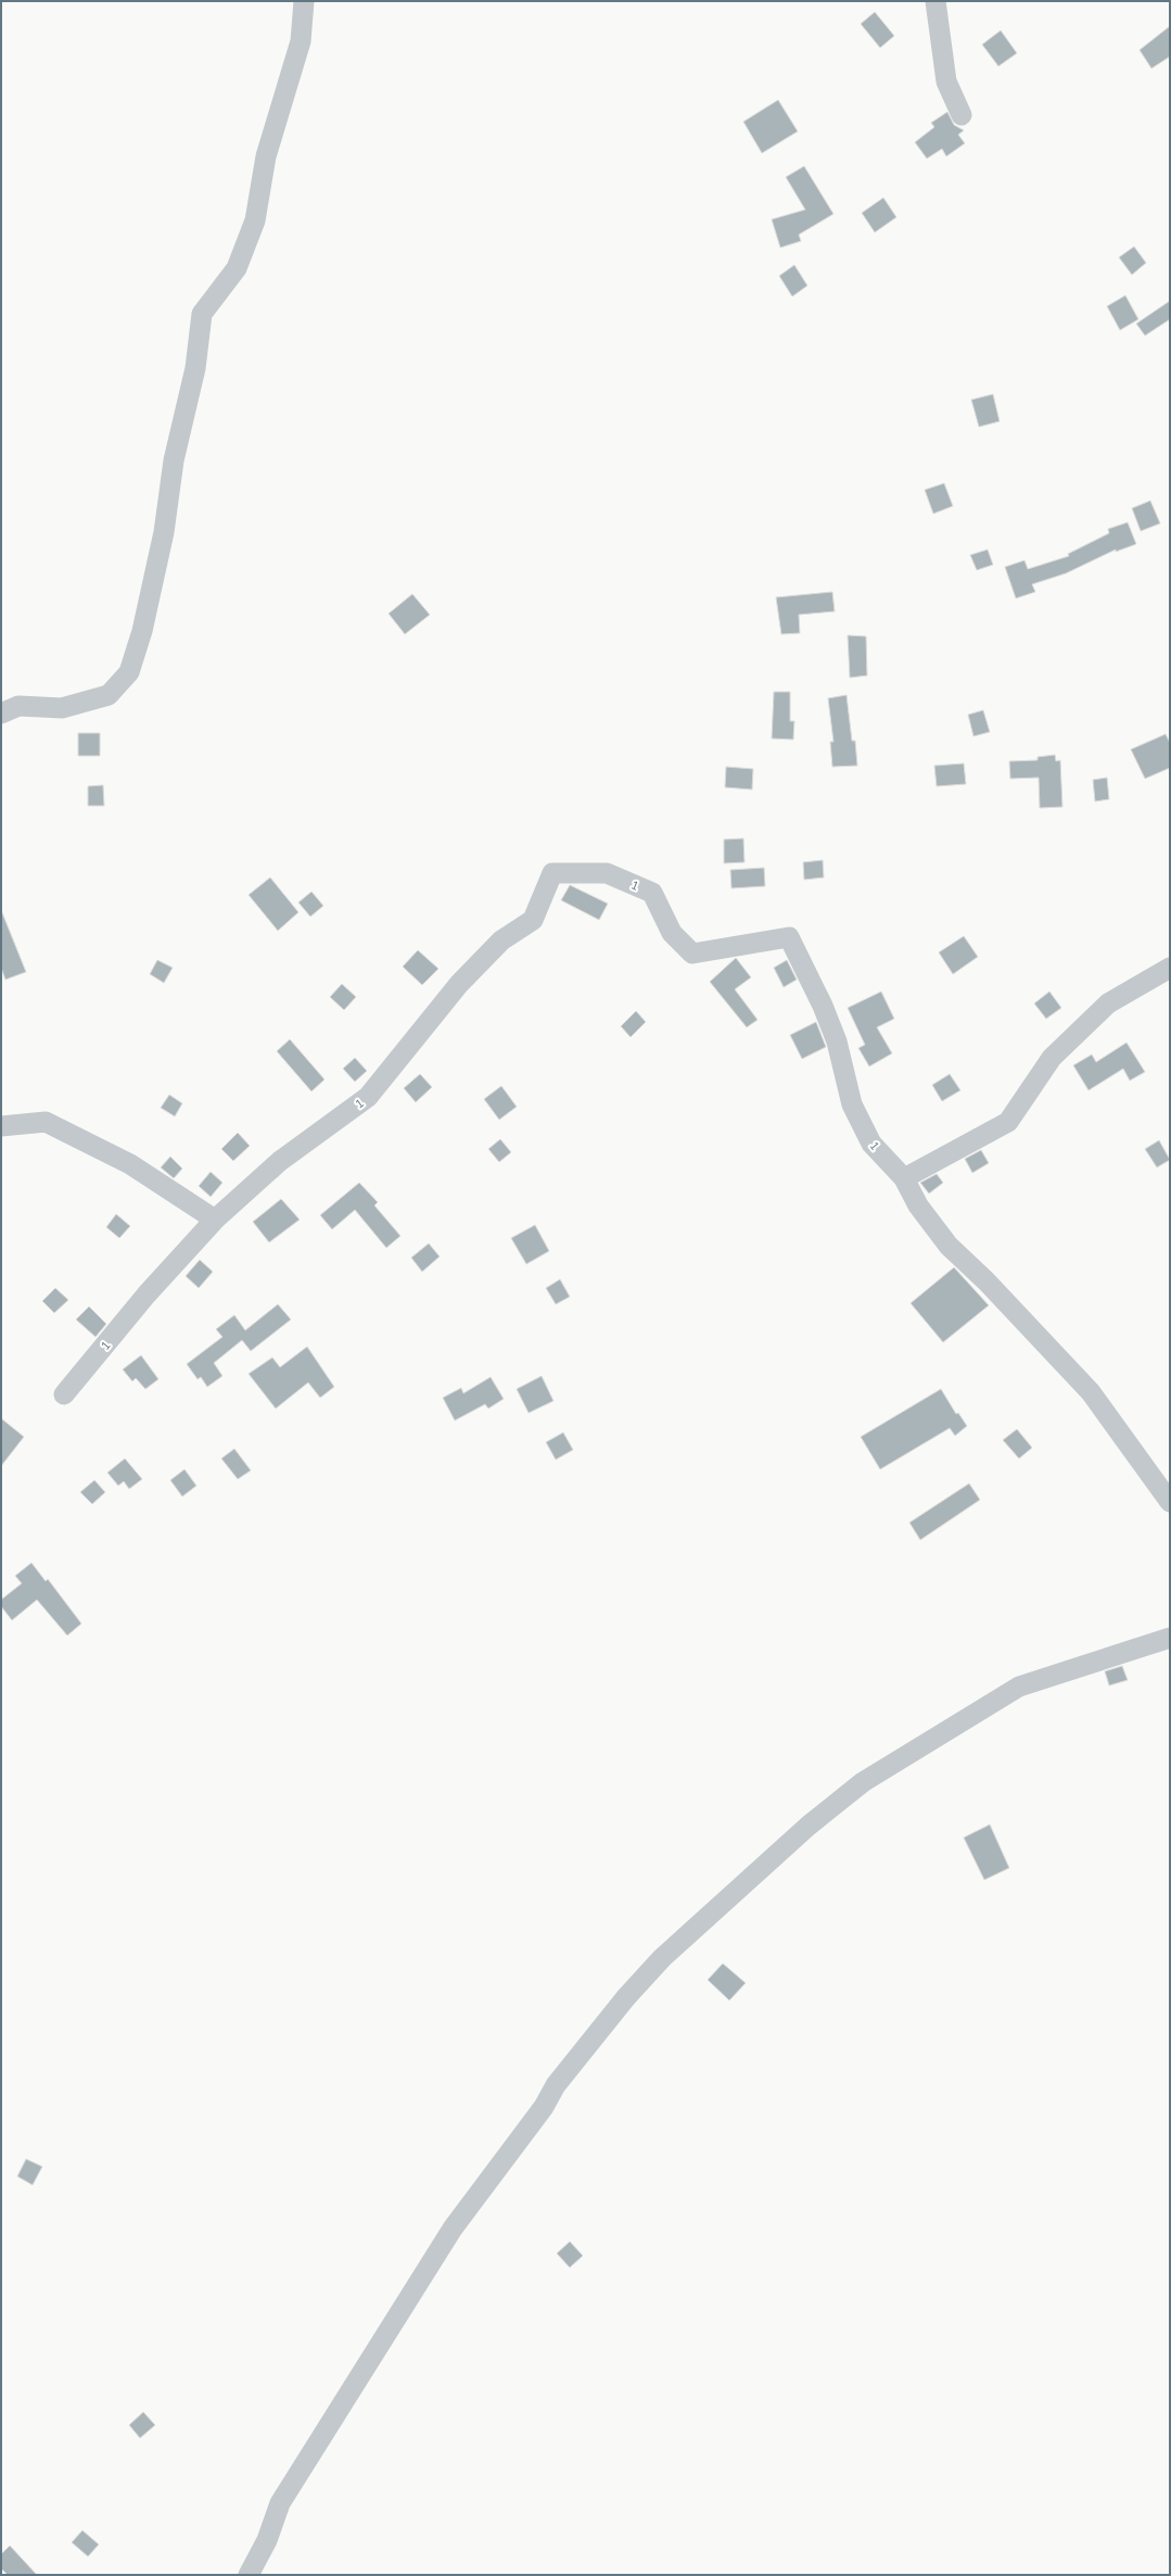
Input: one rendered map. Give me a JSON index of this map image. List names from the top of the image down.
{
  "streets": {
    "street": ["1"]
  }
}
